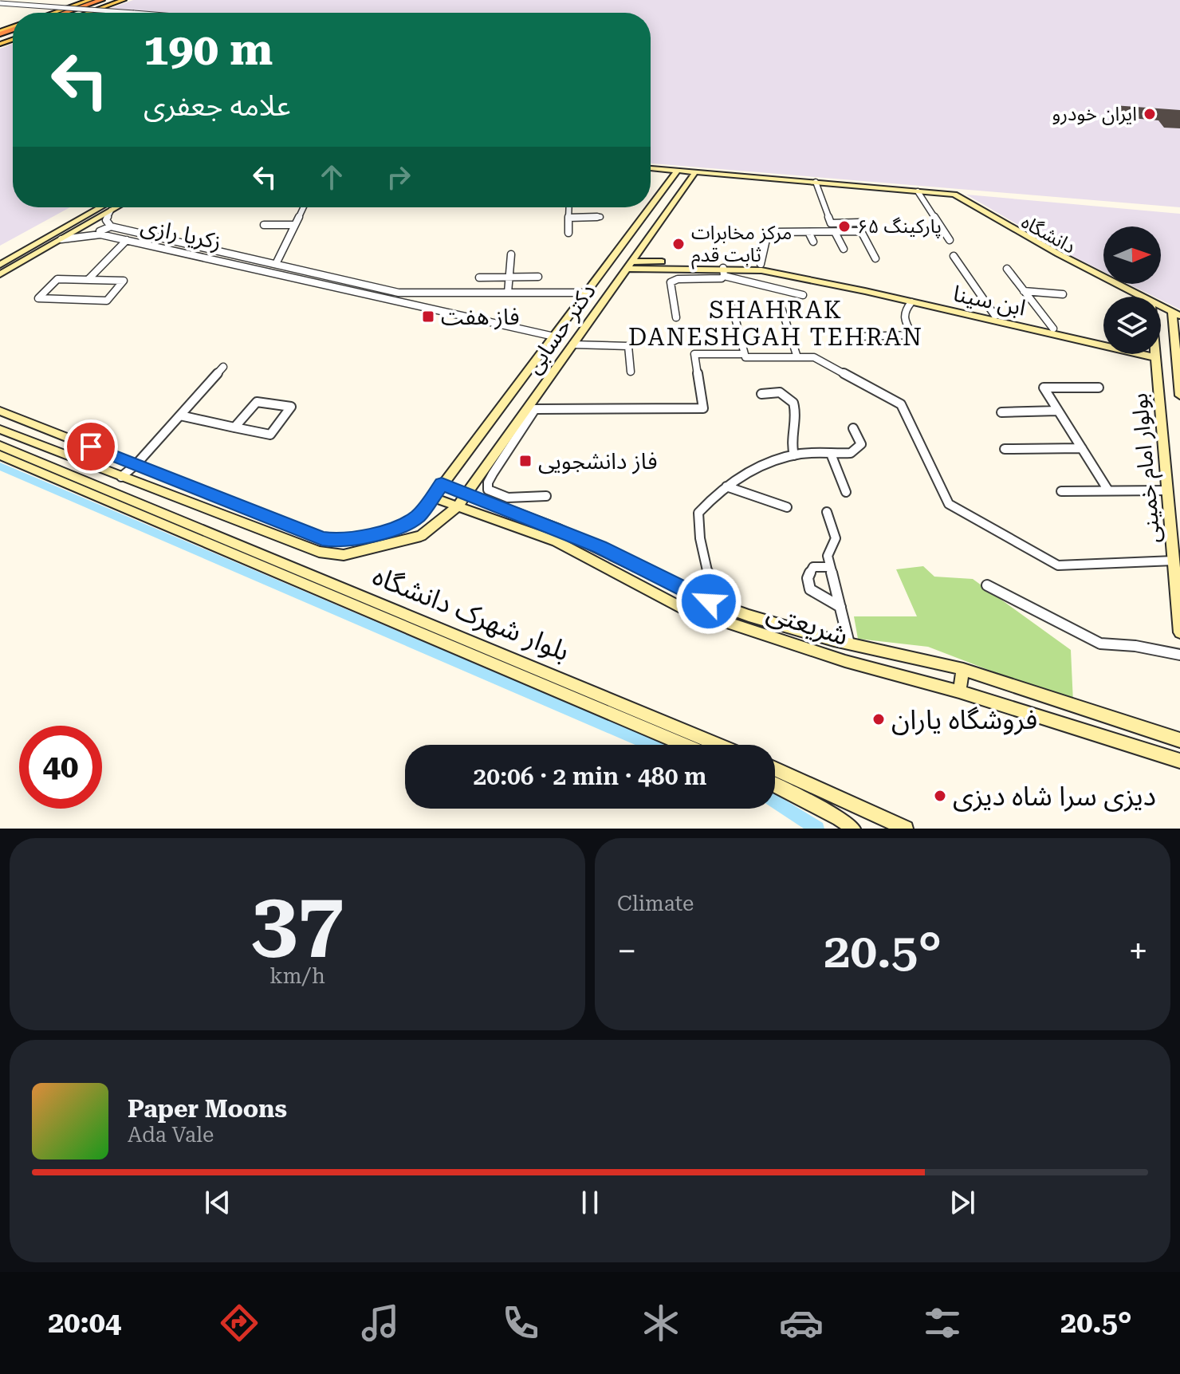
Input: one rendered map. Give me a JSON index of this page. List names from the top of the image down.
{
  "streets": {
    "street": [
      "زکریا رازی",
      "دانشگاه",
      "ابن سینا",
      "دکتر حسابی",
      "بولوار امام خمینی",
      "بلوار شهرک دانشگاه",
      "شریعتی"
    ]
  },
  "crossings": [
    ["زکریا رازی", "دکتر حسابی"],
    ["دانشگاه", "بولوار امام خمینی"],
    ["ابن سینا", "دکتر حسابی"],
    ["دکتر حسابی", "شریعتی"]
  ],
  "districts": ["SHAHRAK DANESHGAH TEHRAN"],
  "places": {
    "other": [
      "ایران خودرو",
      "پارکینگ ۶۵",
      "مرکز مخابرات ثابت قدم",
      "فروشگاه یاران",
      "دیزی سرا شاه دیزی"
    ],
    "transit": ["فاز هفت", "فاز دانشجویی"]
  },
  "north": "right",
  "page": {
    "turn": ["190 m", "علامه جعفری"],
    "limit": "40",
    "trip": "20:06 · 2 min · 480 m",
    "tile": [
      ["37", "km/h"],
      "Climate"
    ],
    "heat": ["−", "20.5°", "+"],
    "song": ["Paper Moons", "Ada Vale"],
    "tabs": ["20:04", "20.5°"]
  }
}
